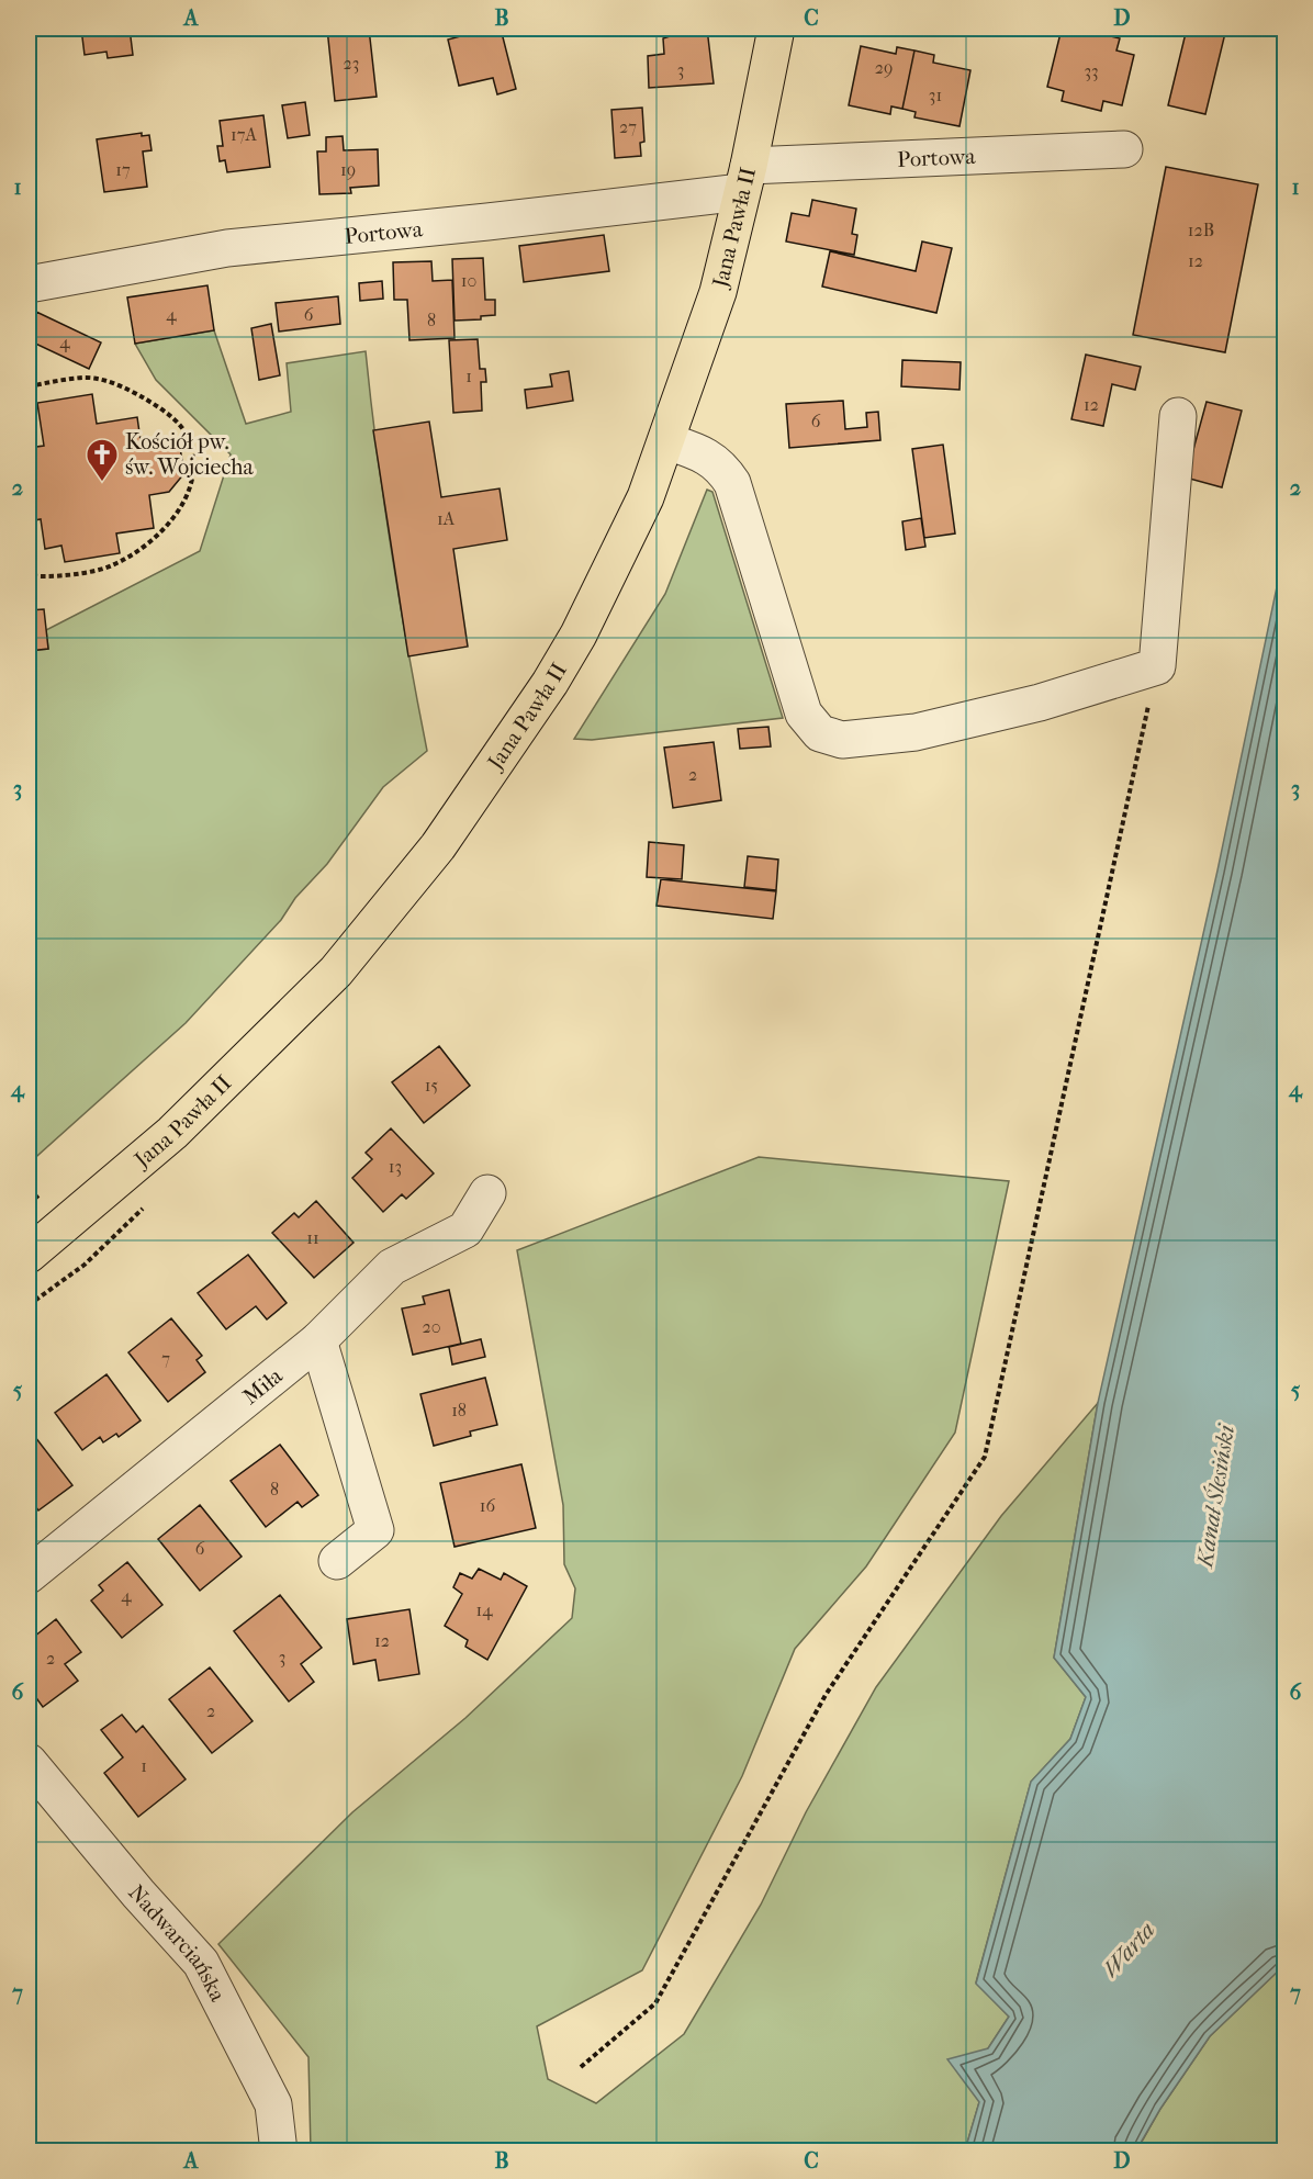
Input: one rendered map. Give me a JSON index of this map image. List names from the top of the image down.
{
  "streets": {
    "main road": ["Jana Pawła II"],
    "street": ["Portowa", "Miła", "Nadwarciańska"]
  },
  "crossings": [
    ["Portowa", "Jana Pawła II"]
  ],
  "water": ["Kanał Ślesiński", "Warta"],
  "places": {
    "church": ["Kościół pw. św. Wojciecha"]
  },
  "house_numbers": [
    "23",
    "29",
    "3",
    "33",
    "31",
    "27",
    "17A",
    "17",
    "19",
    "12B",
    "12",
    "10",
    "4",
    "6",
    "8",
    "4",
    "1",
    "12",
    "6",
    "1A",
    "2",
    "15",
    "13",
    "11",
    "20",
    "7",
    "18",
    "8",
    "16",
    "6",
    "4",
    "14",
    "12",
    "3",
    "2",
    "2",
    "1"
  ],
  "grid": {
    "columns": [
      "A",
      "B",
      "C",
      "D"
    ],
    "rows": [
      "1",
      "2",
      "3",
      "4",
      "5",
      "6",
      "7"
    ]
  }
}
